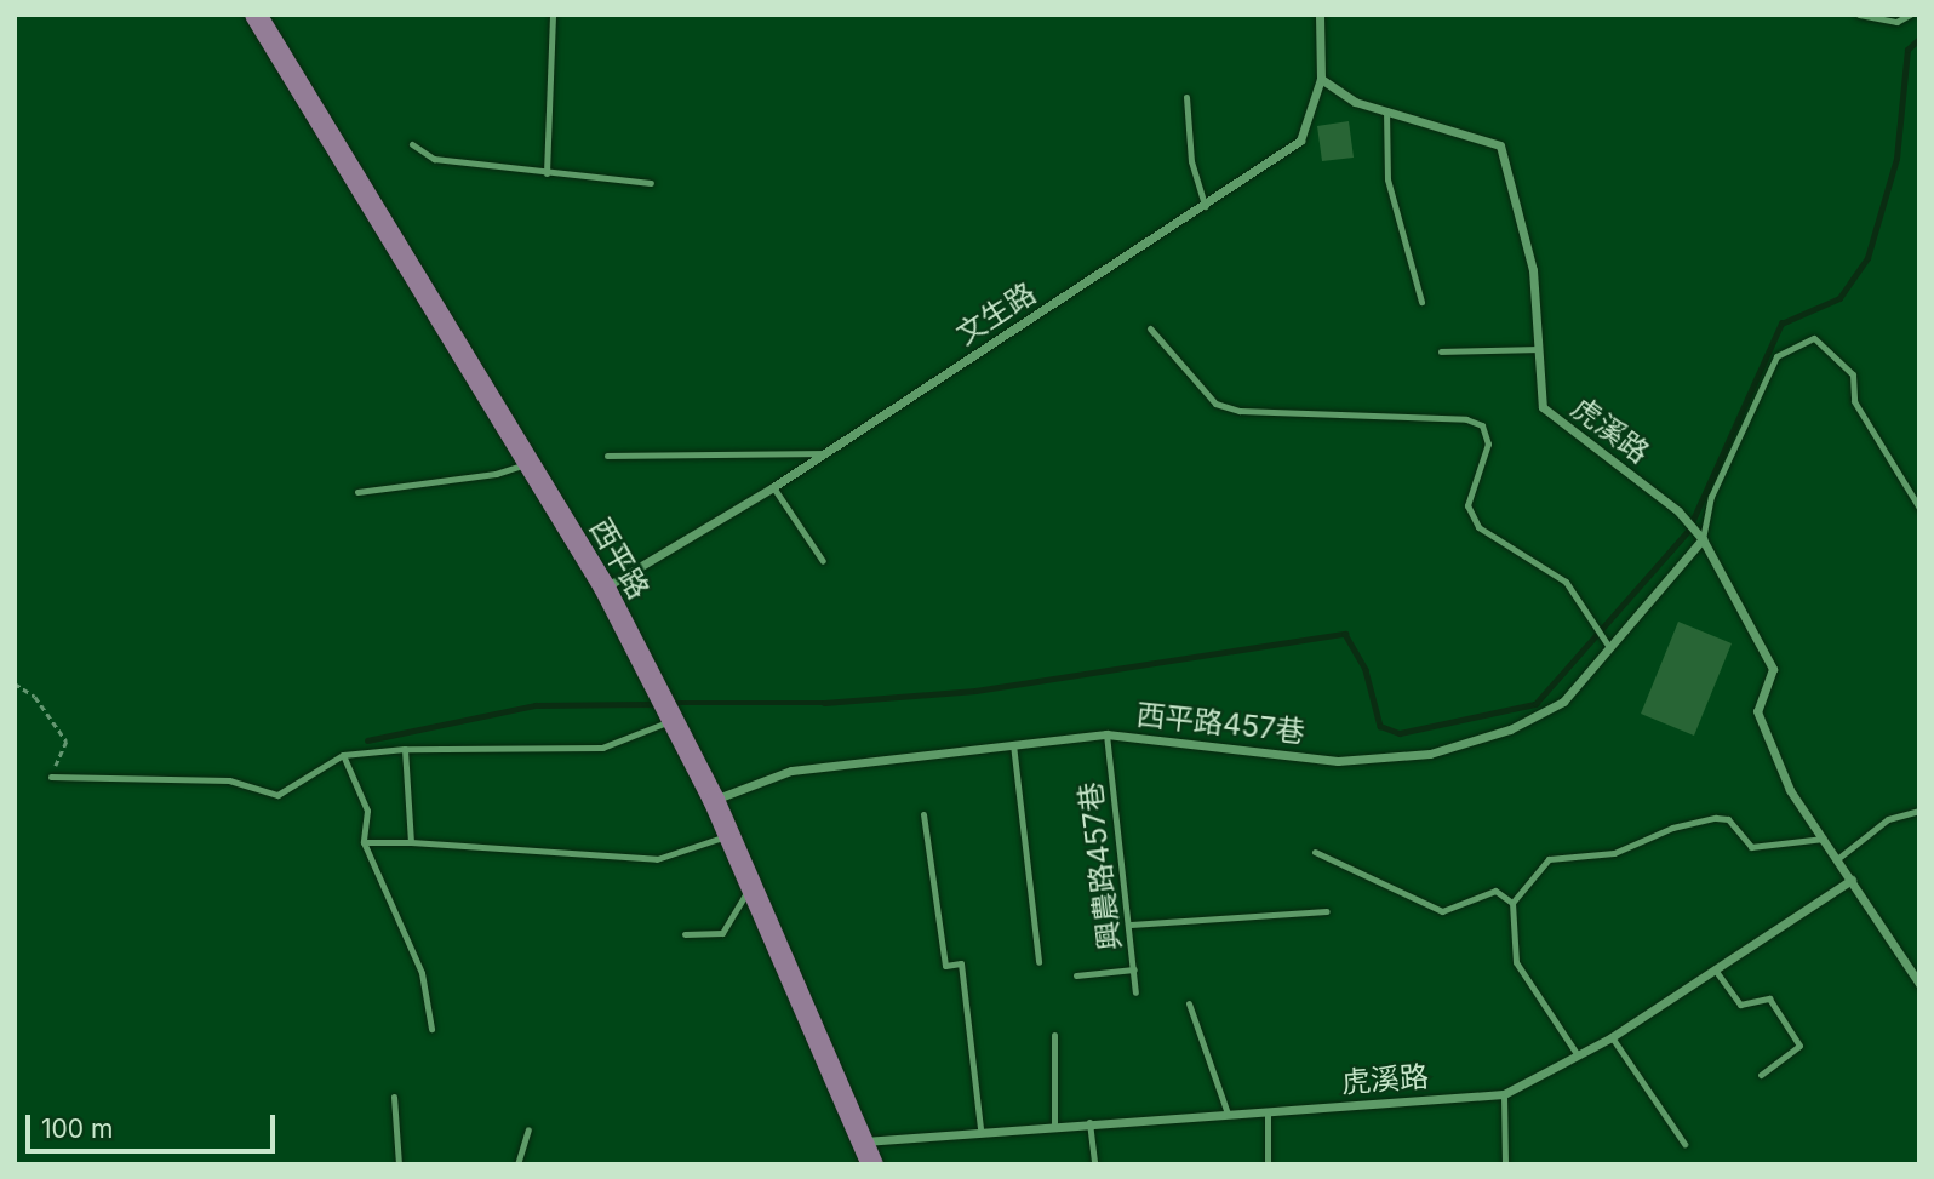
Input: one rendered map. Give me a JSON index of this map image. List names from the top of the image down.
{
  "streets": {
    "main road": ["西平路"],
    "street": ["文生路", "虎溪路", "西平路457巷"],
    "lane": ["興農路457巷"]
  },
  "crossings": [
    ["文生路", "虎溪路"],
    ["文生路", "西平路"],
    ["虎溪路", "西平路"],
    ["虎溪路", "西平路457巷"],
    ["西平路", "西平路457巷"],
    ["西平路457巷", "興農路457巷"]
  ],
  "scale_bar": "100 m"
}
